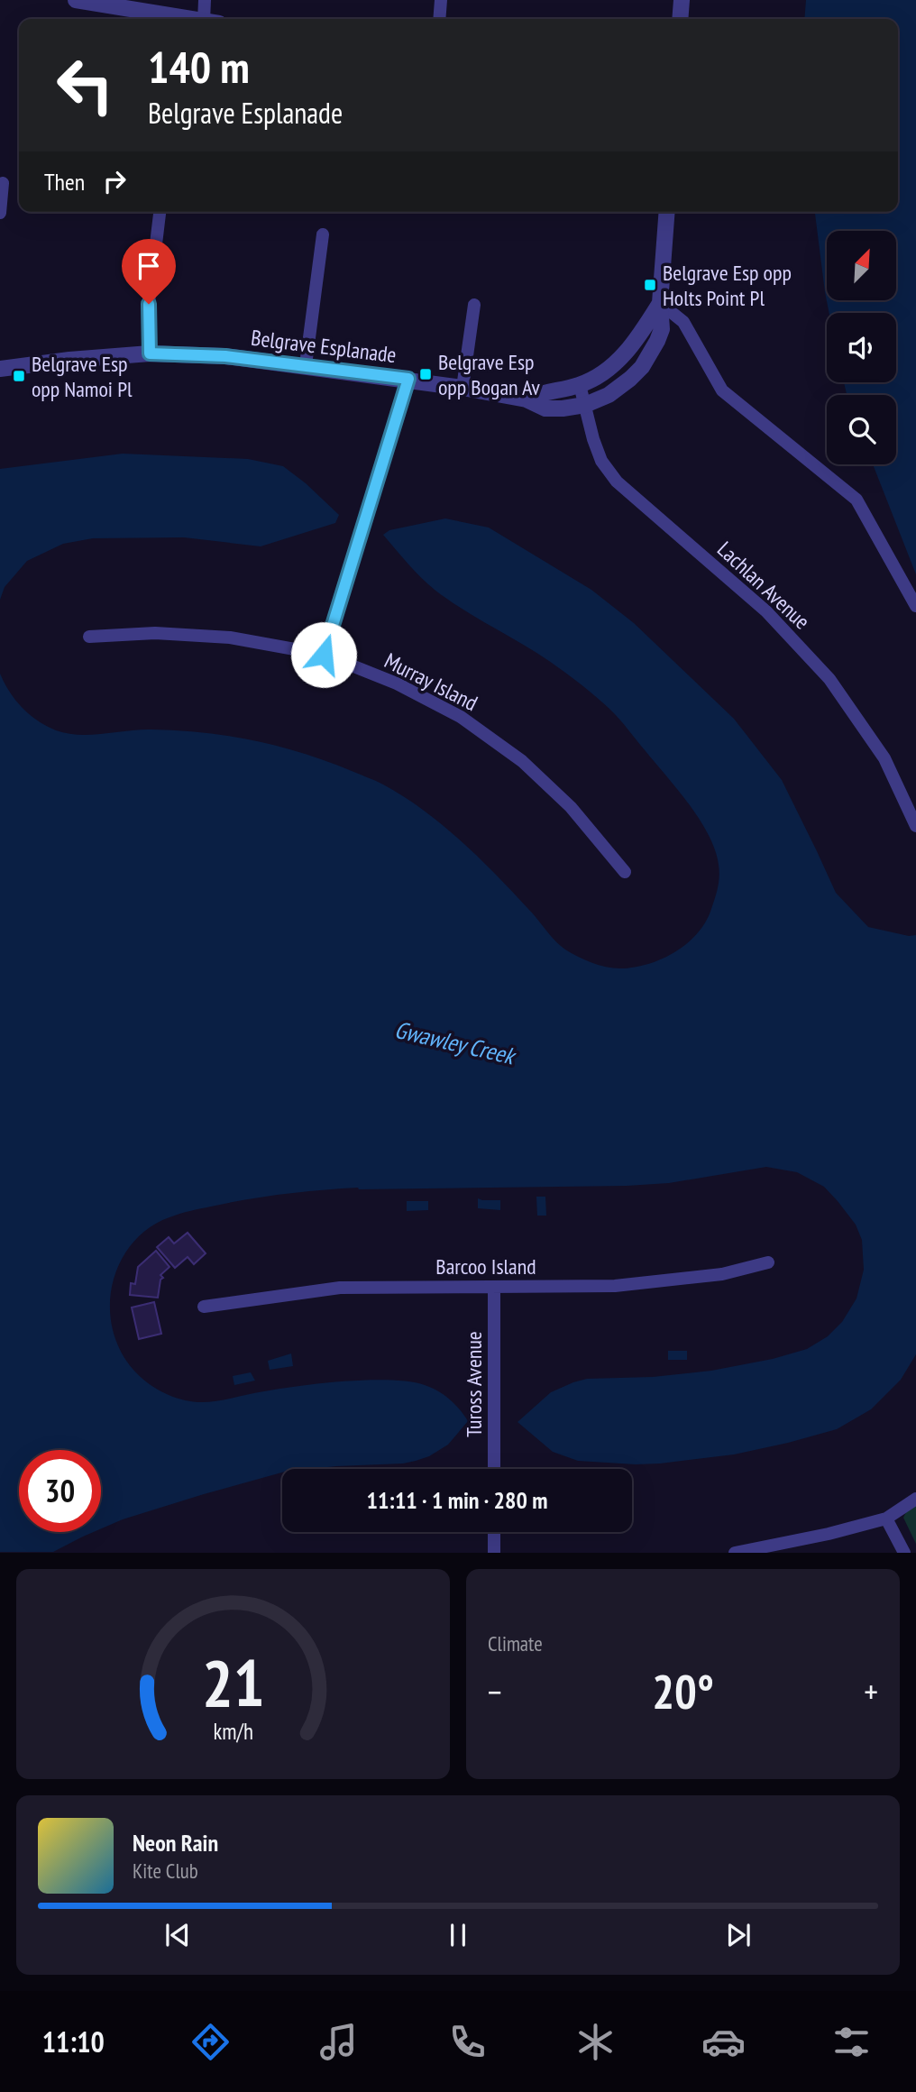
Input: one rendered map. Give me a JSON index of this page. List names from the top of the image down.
{
  "streets": {
    "street": [
      "Belgrave Esplanade",
      "Lachlan Avenue",
      "Murray Island",
      "Barcoo Island",
      "Tuross Avenue"
    ]
  },
  "crossings": [
    ["Belgrave Esplanade", "Lachlan Avenue"],
    ["Barcoo Island", "Tuross Avenue"]
  ],
  "water": ["Gwawley Creek"],
  "places": {
    "transit": ["Belgrave Esp opp Holts Point Pl", "Belgrave Esp opp Bogan Av", "Belgrave Esp opp Namoi Pl"]
  },
  "north": "top right",
  "page": {
    "turn": ["140 m", "Belgrave Esplanade"],
    "then": "Then",
    "limit": "30",
    "trip": "11:11 · 1 min · 280 m",
    "tile": "Climate",
    "heat": ["−", "20°", "+"],
    "song": ["Neon Rain", "Kite Club"],
    "tabs": "11:10",
    "gauge": ["21", "km/h"]
  }
}
